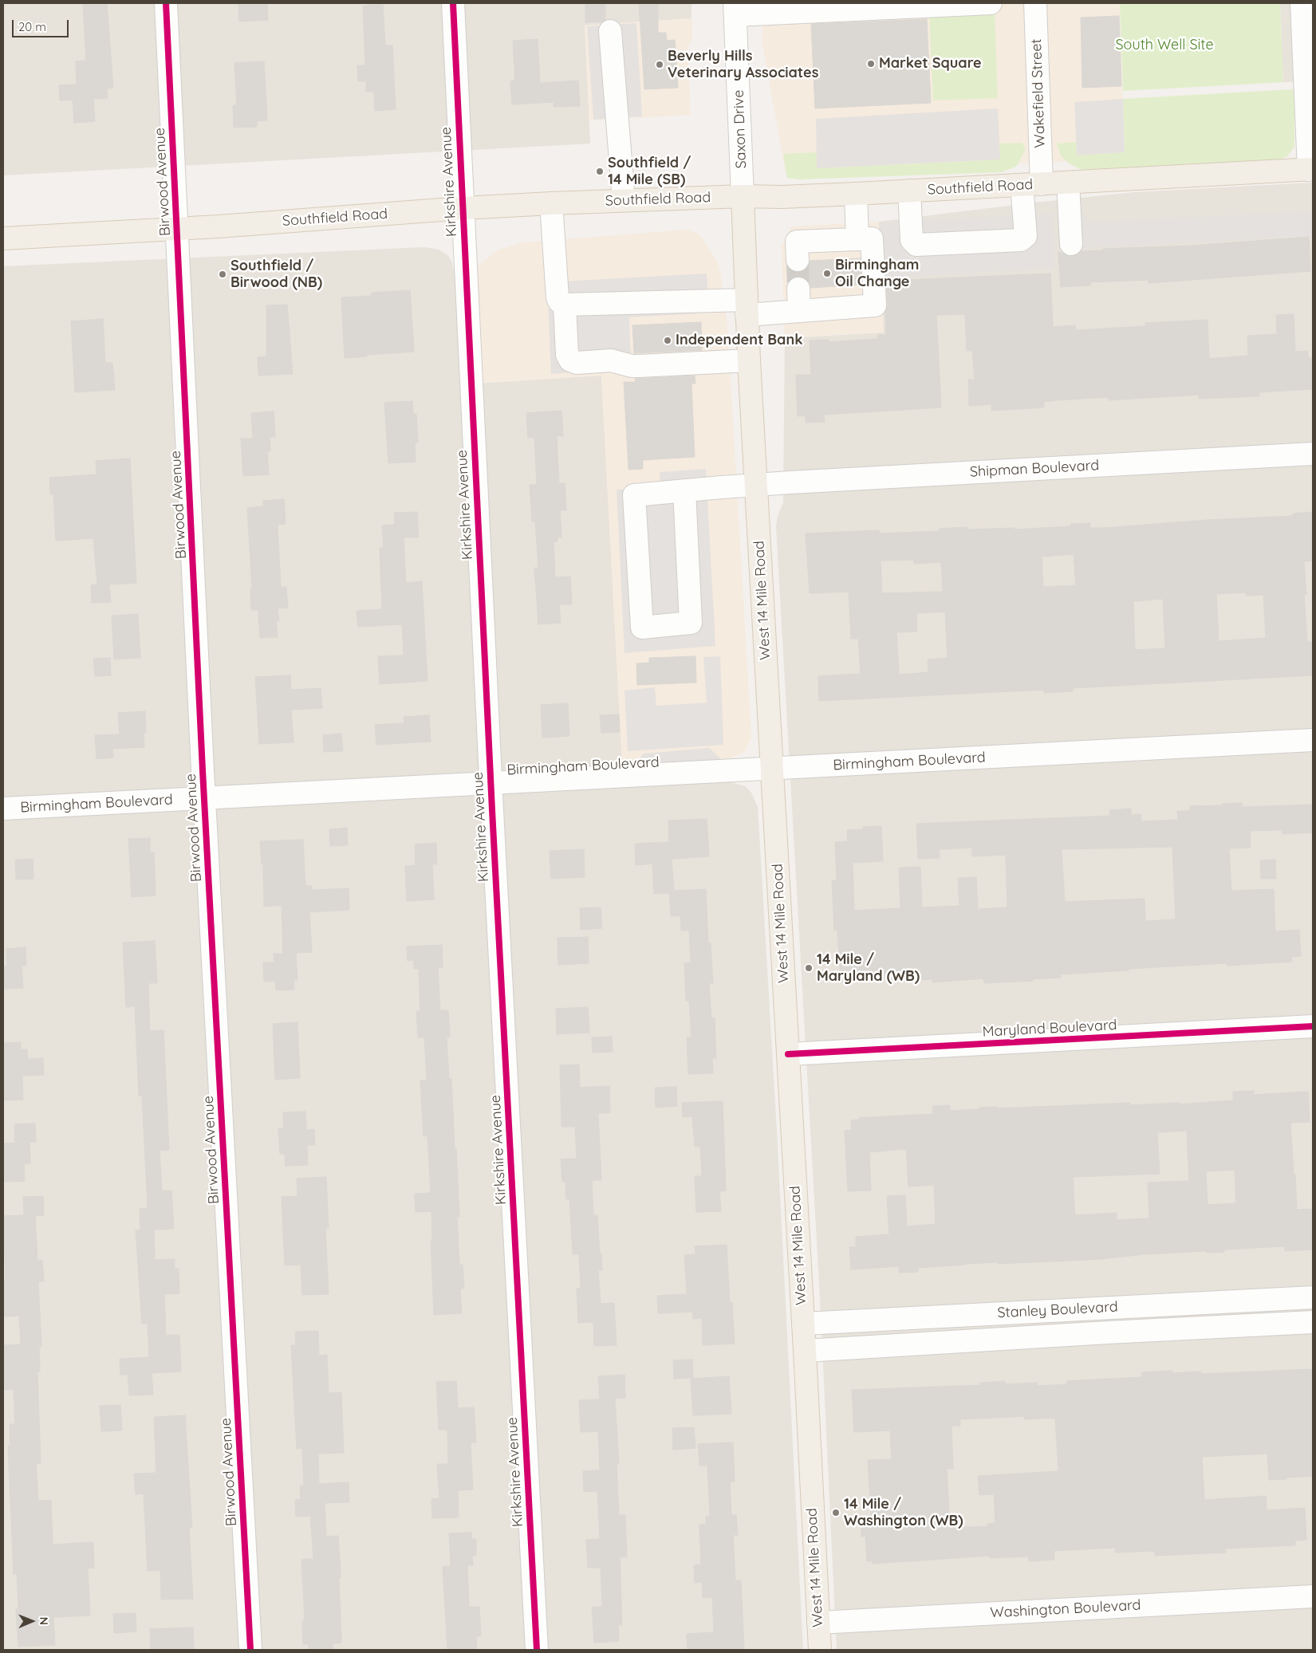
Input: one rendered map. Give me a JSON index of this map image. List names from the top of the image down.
{
  "streets": {
    "main road": ["Southfield Road", "West 14 Mile Road"],
    "street": [
      "Wakefield Street",
      "Saxon Drive",
      "Birwood Avenue",
      "Kirkshire Avenue",
      "Shipman Boulevard",
      "Birmingham Boulevard",
      "Maryland Boulevard",
      "Stanley Boulevard",
      "Washington Boulevard"
    ]
  },
  "crossings": [
    ["Wakefield Street", "Southfield Road"],
    ["Saxon Drive", "Southfield Road"],
    ["Saxon Drive", "West 14 Mile Road"],
    ["Birwood Avenue", "Southfield Road"],
    ["Birwood Avenue", "Birmingham Boulevard"],
    ["Kirkshire Avenue", "Southfield Road"],
    ["Kirkshire Avenue", "Birmingham Boulevard"],
    ["Southfield Road", "West 14 Mile Road"],
    ["Shipman Boulevard", "West 14 Mile Road"],
    ["West 14 Mile Road", "Birmingham Boulevard"],
    ["West 14 Mile Road", "Maryland Boulevard"],
    ["West 14 Mile Road", "Stanley Boulevard"],
    ["West 14 Mile Road", "Washington Boulevard"]
  ],
  "parks": ["South Well Site"],
  "places": [
    "Market Square",
    "Beverly Hills Veterinary Associates",
    "Southfield / 14 Mile (SB)",
    "Birmingham Oil Change",
    "Southfield / Birwood (NB)",
    "Independent Bank",
    "14 Mile / Maryland (WB)",
    "14 Mile / Washington (WB)"
  ],
  "scale_bar": "20 m",
  "north": "right"
}
